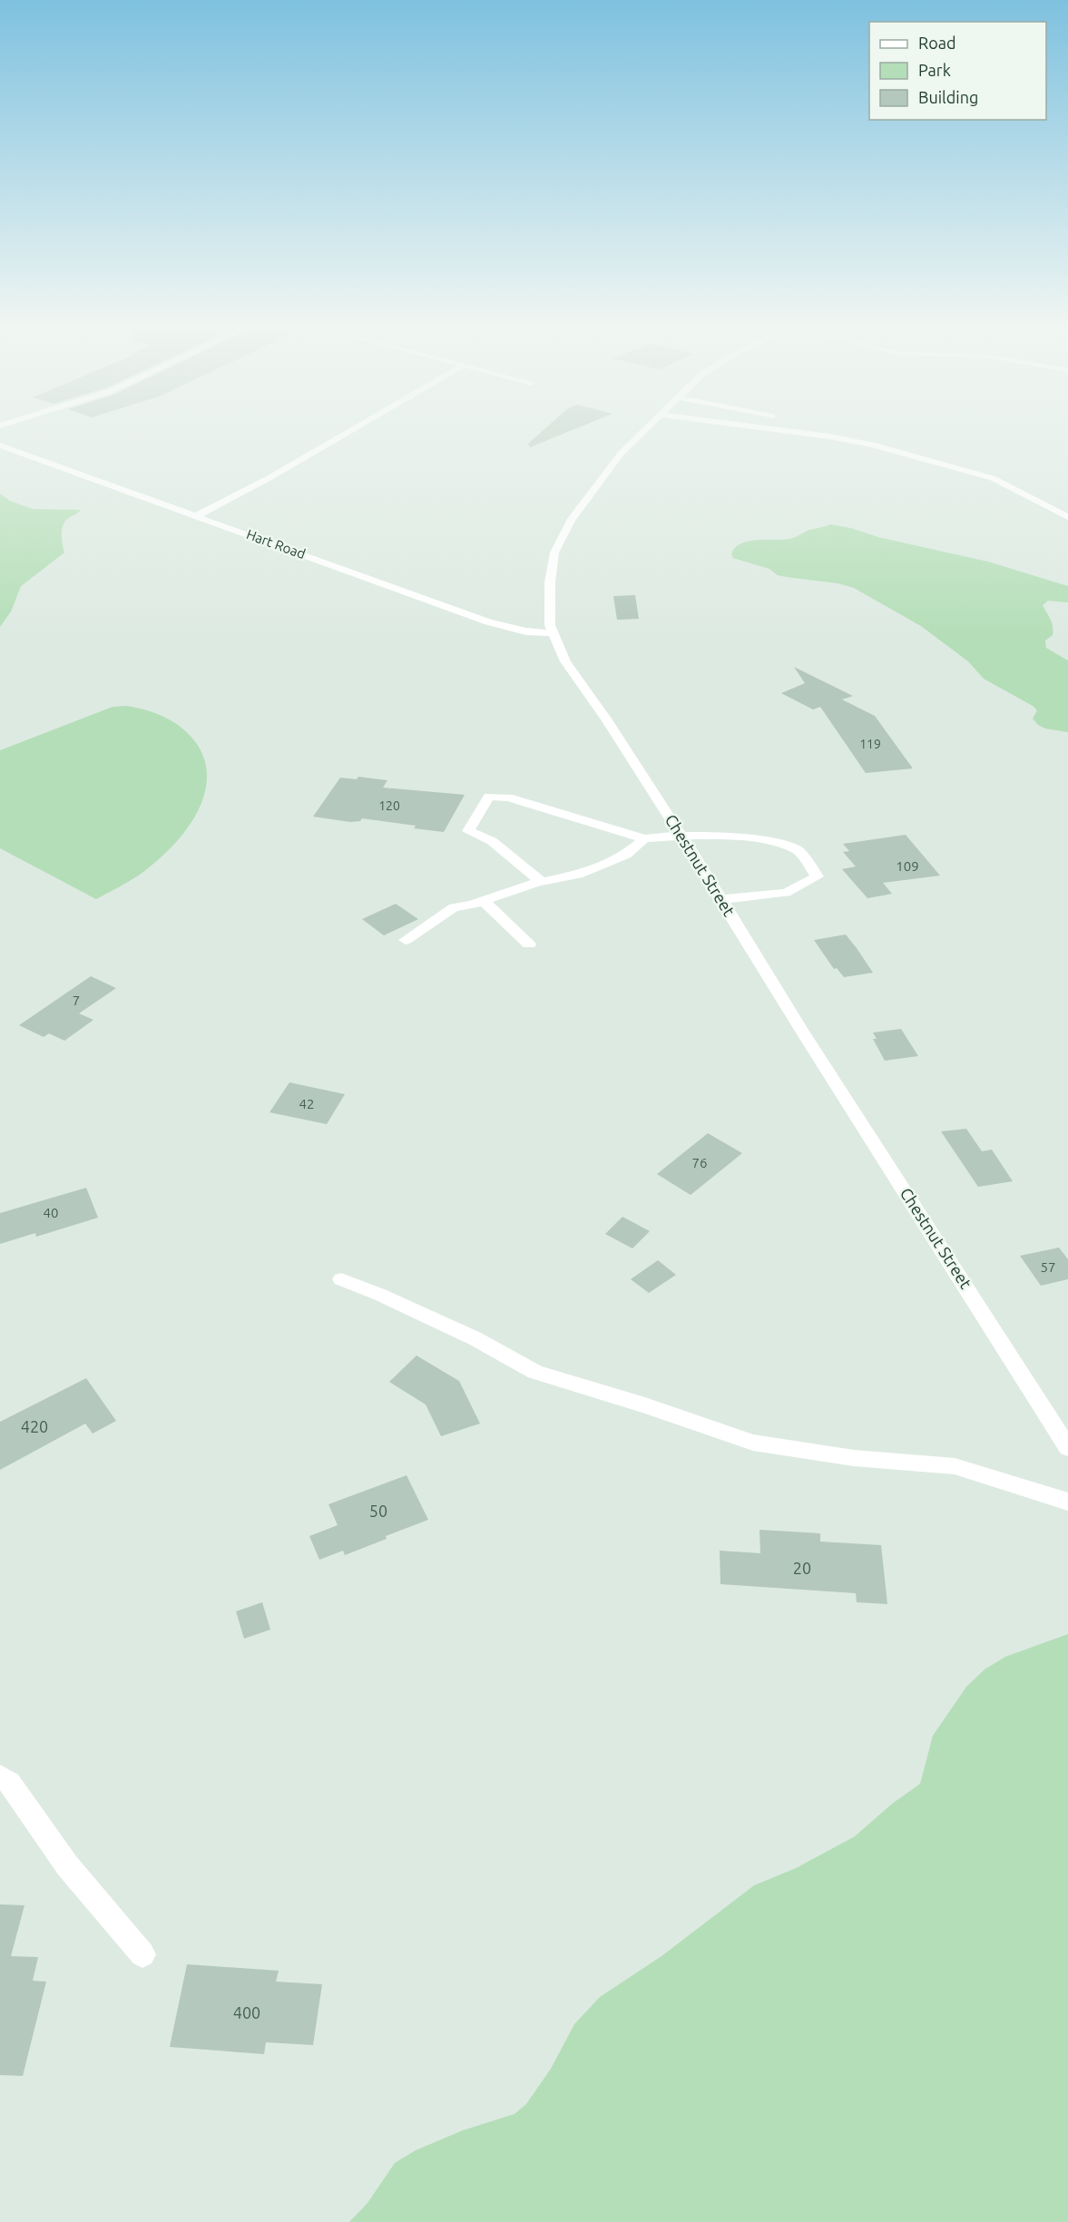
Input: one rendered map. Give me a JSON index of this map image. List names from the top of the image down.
{
  "streets": {
    "street": ["Hart Road", "Chestnut Street"]
  },
  "crossings": [
    ["Hart Road", "Chestnut Street"]
  ],
  "house_numbers": [
    "119",
    "120",
    "109",
    "7",
    "42",
    "76",
    "40",
    "57",
    "420",
    "50",
    "20",
    "400"
  ],
  "legend": ["Road", "Park", "Building"]
}
